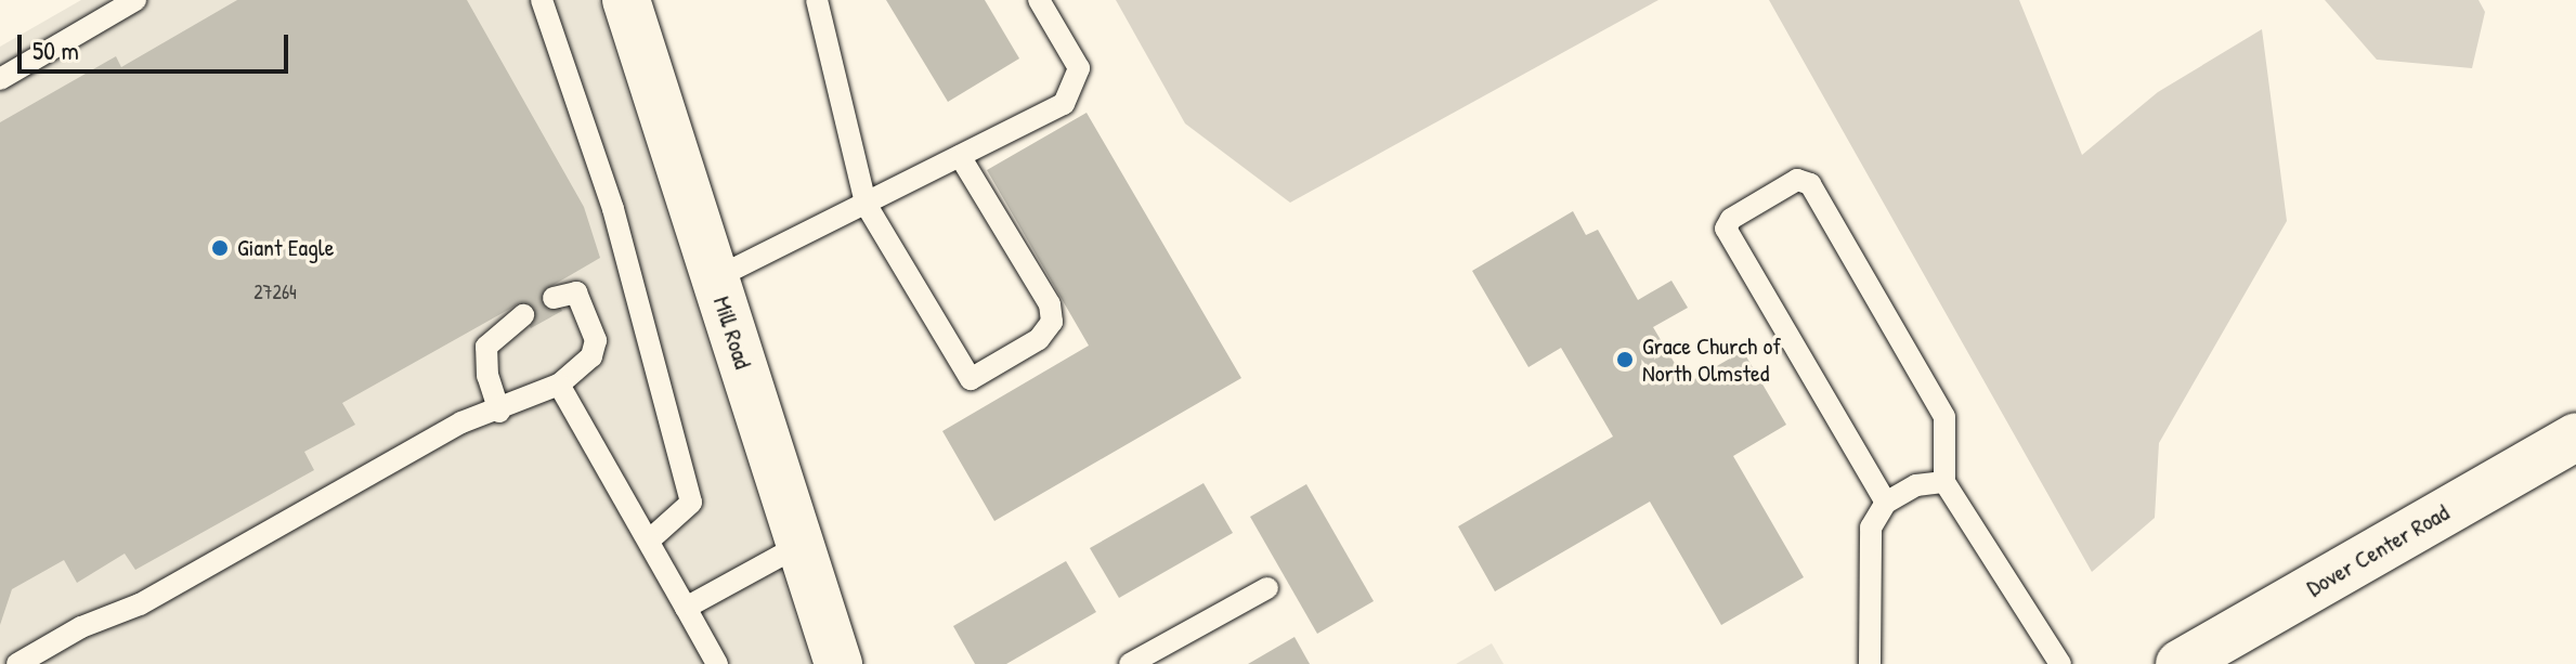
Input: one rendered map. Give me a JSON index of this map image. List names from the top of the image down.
{
  "streets": {
    "street": ["Mill Road", "Dover Center Road"]
  },
  "places": ["Giant Eagle", "Grace Church of North Olmsted"],
  "house_numbers": ["27264"],
  "scale_bar": "50 m"
}
